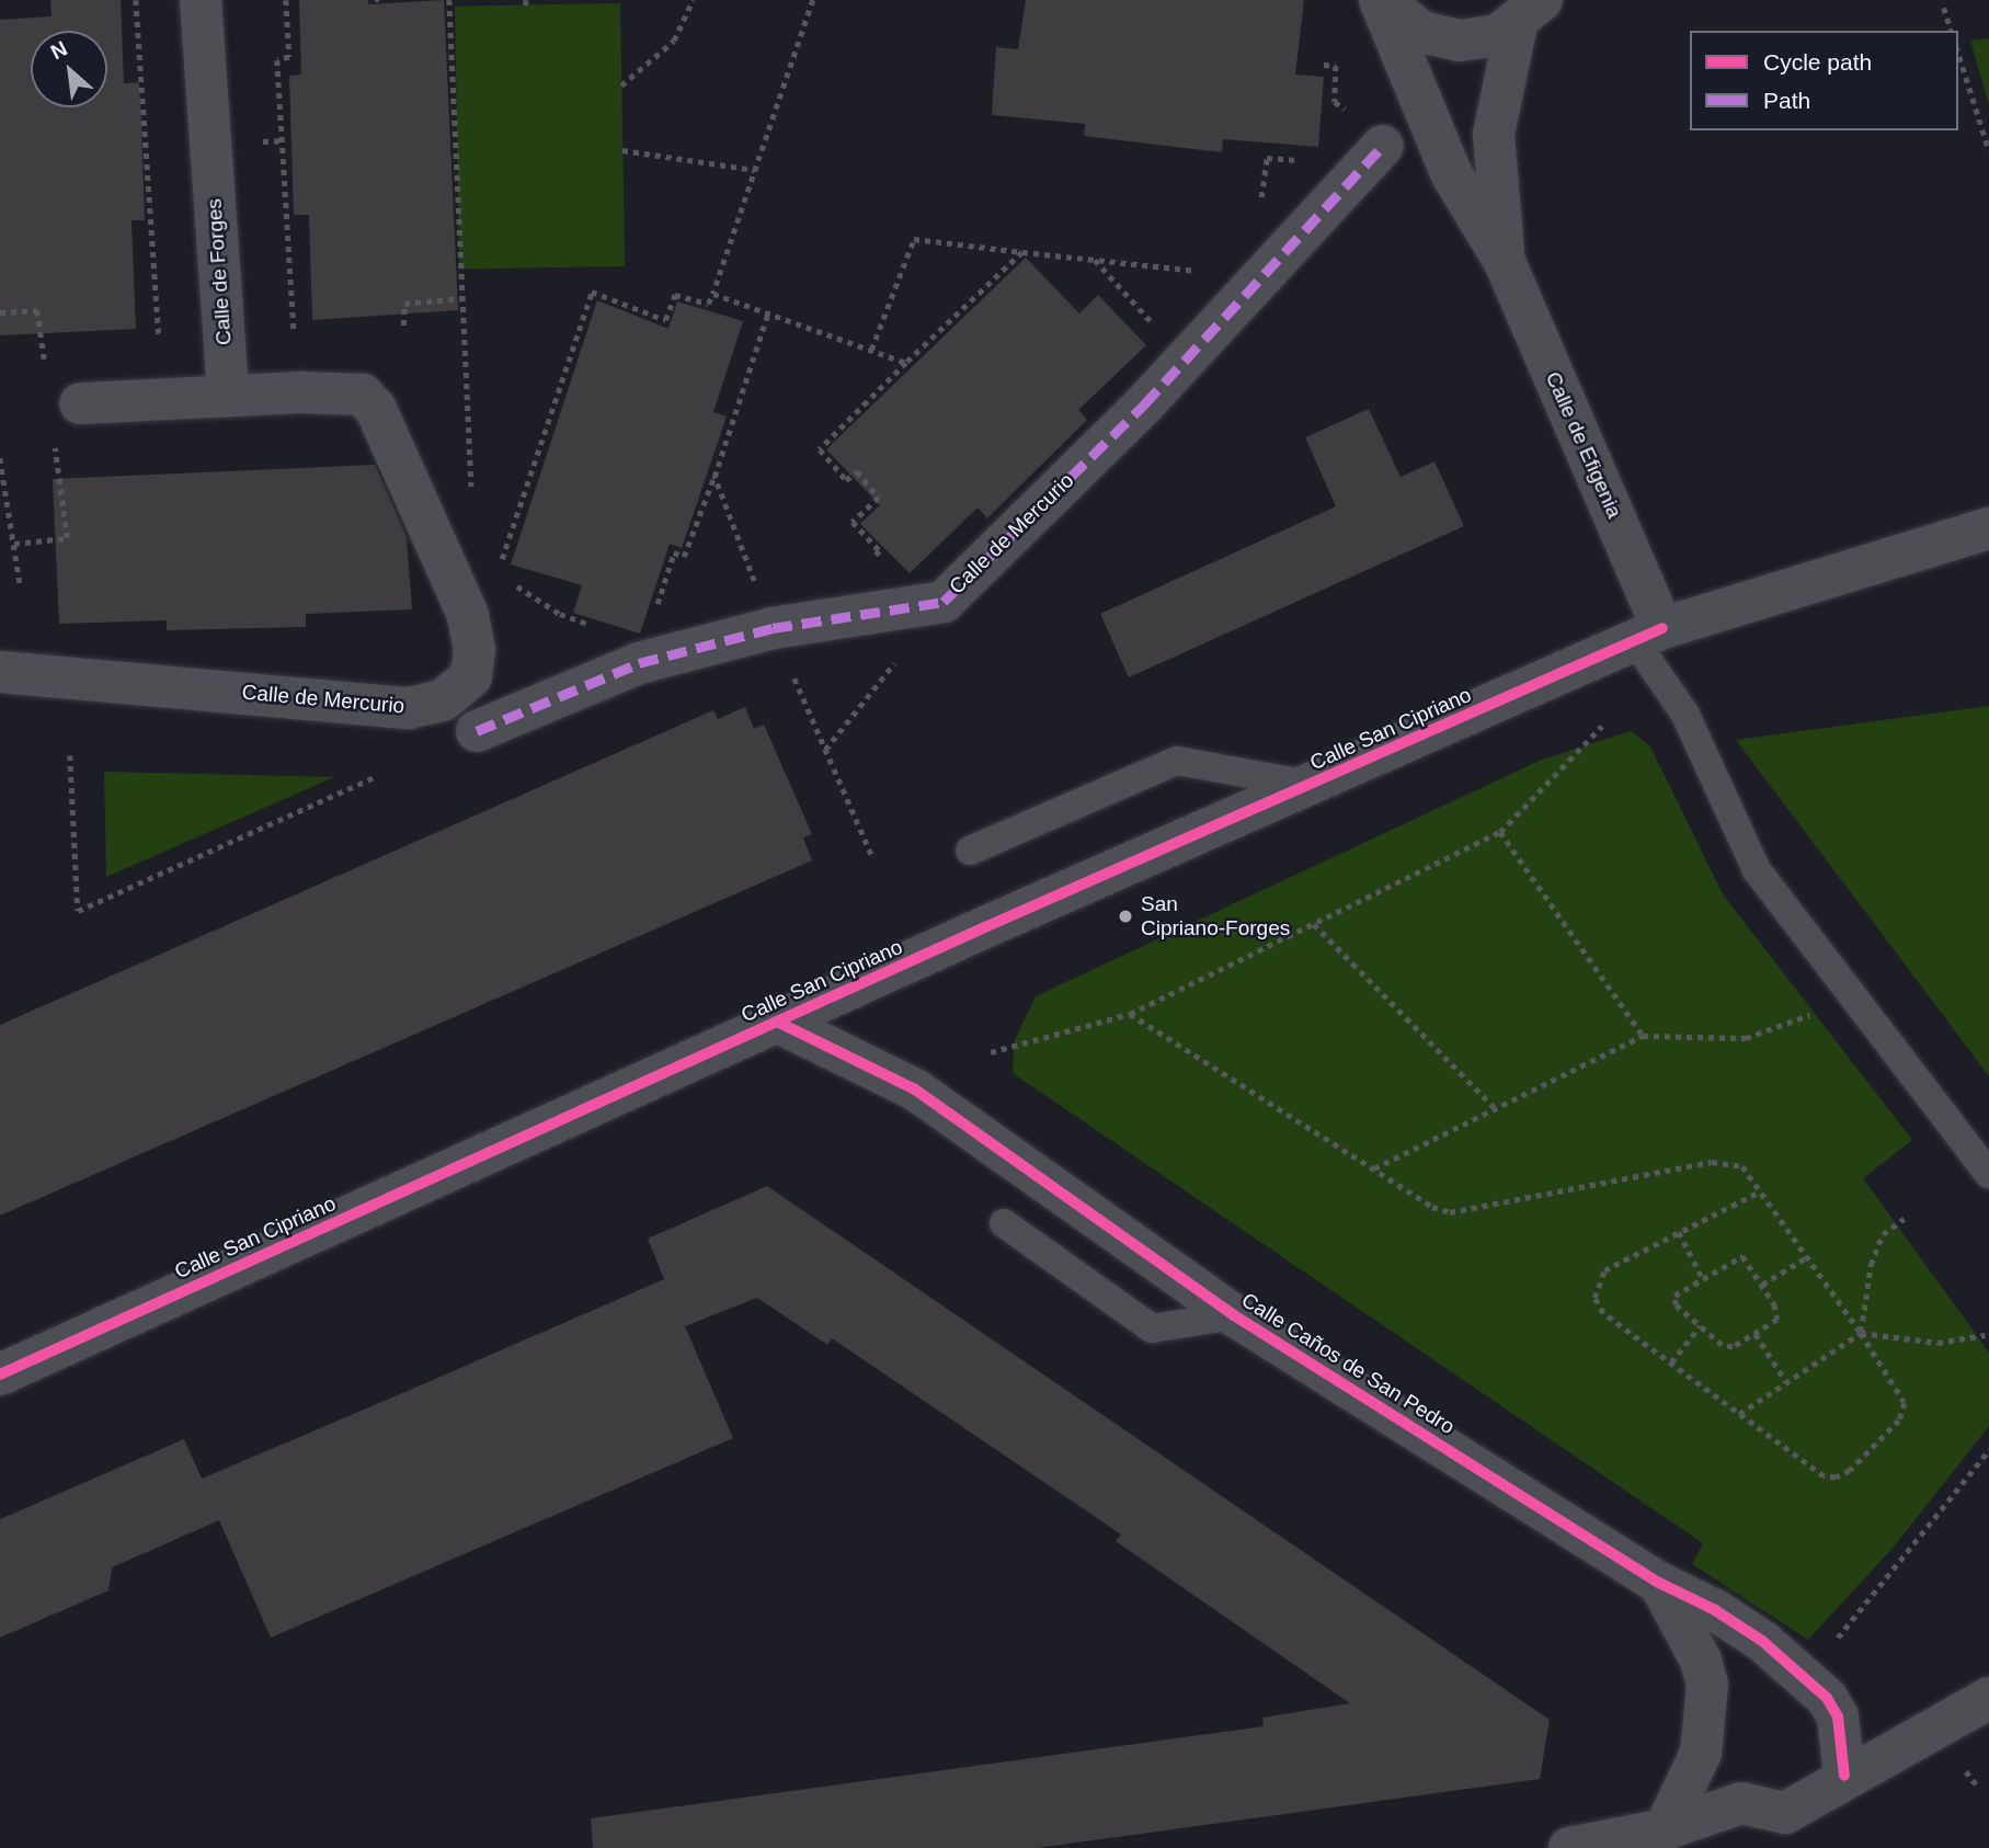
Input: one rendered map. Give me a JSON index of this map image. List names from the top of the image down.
{
  "streets": {
    "street": [
      "Calle de Forges",
      "Calle de Efigenia",
      "Calle de Mercurio",
      "Calle San Cipriano",
      "Calle Caños de San Pedro"
    ]
  },
  "crossings": [
    ["Calle de Forges", "Calle de Mercurio"],
    ["Calle de Efigenia", "Calle San Cipriano"],
    ["Calle San Cipriano", "Calle Caños de San Pedro"]
  ],
  "places": ["San Cipriano-Forges"],
  "legend": ["Cycle path", "Path"],
  "north": "top left"
}
